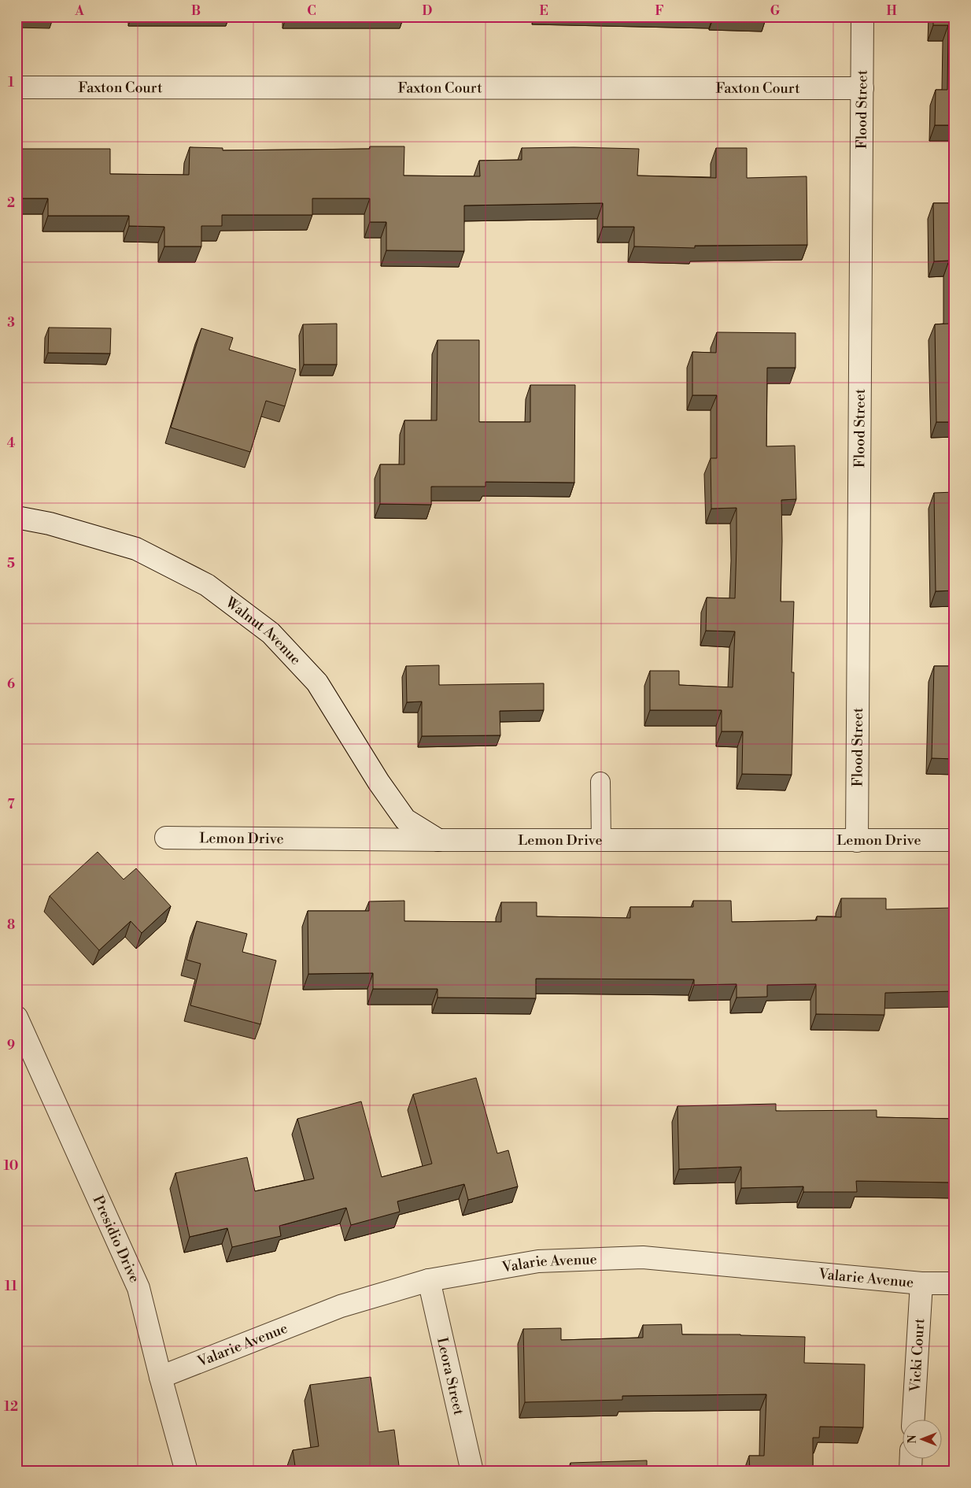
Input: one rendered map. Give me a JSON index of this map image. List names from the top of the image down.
{
  "streets": {
    "street": [
      "Faxton Court",
      "Flood Street",
      "Walnut Avenue",
      "Lemon Drive",
      "Presidio Drive",
      "Valarie Avenue",
      "Vicki Court",
      "Leora Street"
    ]
  },
  "crossings": [
    ["Faxton Court", "Flood Street"],
    ["Flood Street", "Lemon Drive"],
    ["Walnut Avenue", "Lemon Drive"],
    ["Presidio Drive", "Valarie Avenue"],
    ["Valarie Avenue", "Vicki Court"],
    ["Valarie Avenue", "Leora Street"]
  ],
  "north": "left",
  "grid": {
    "columns": [
      "A",
      "B",
      "C",
      "D",
      "E",
      "F",
      "G",
      "H"
    ],
    "rows": [
      "1",
      "2",
      "3",
      "4",
      "5",
      "6",
      "7",
      "8",
      "9",
      "10",
      "11",
      "12"
    ]
  }
}
